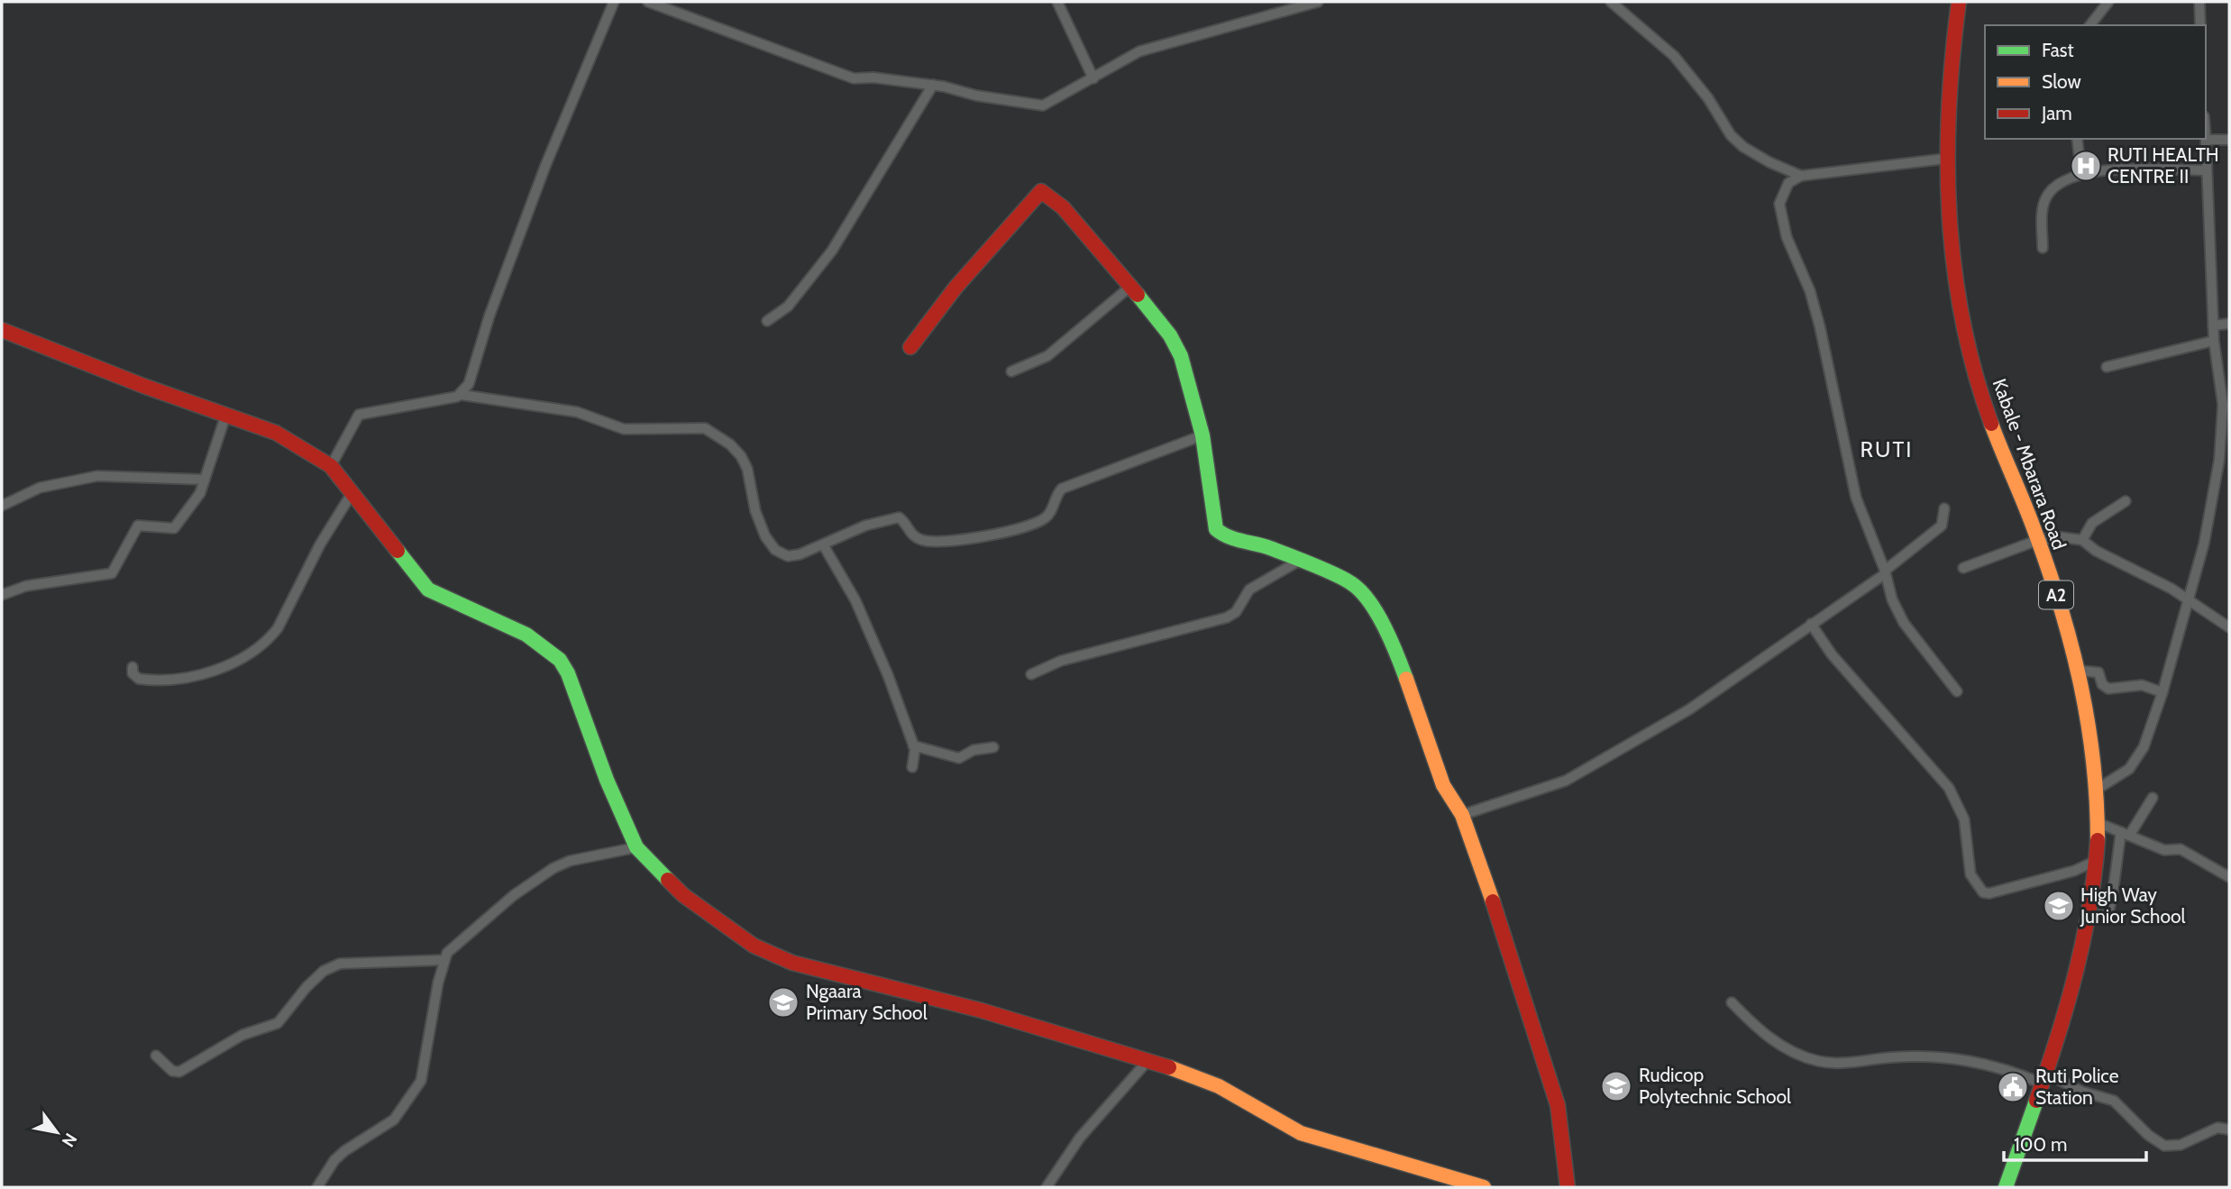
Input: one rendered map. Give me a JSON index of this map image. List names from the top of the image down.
{
  "streets": {
    "street": ["Kabale - Mbarara Road", "A2"]
  },
  "districts": ["RUTI"],
  "places": {
    "hospital": ["RUTI HEALTH CENTRE II"],
    "school or university": ["High Way Junior School", "Ngaara Primary School", "Rudicop Polytechnic School"],
    "public building": ["Ruti Police Station"]
  },
  "legend": ["Fast", "Slow", "Jam"],
  "scale_bar": "100 m",
  "north": "bottom right"
}
